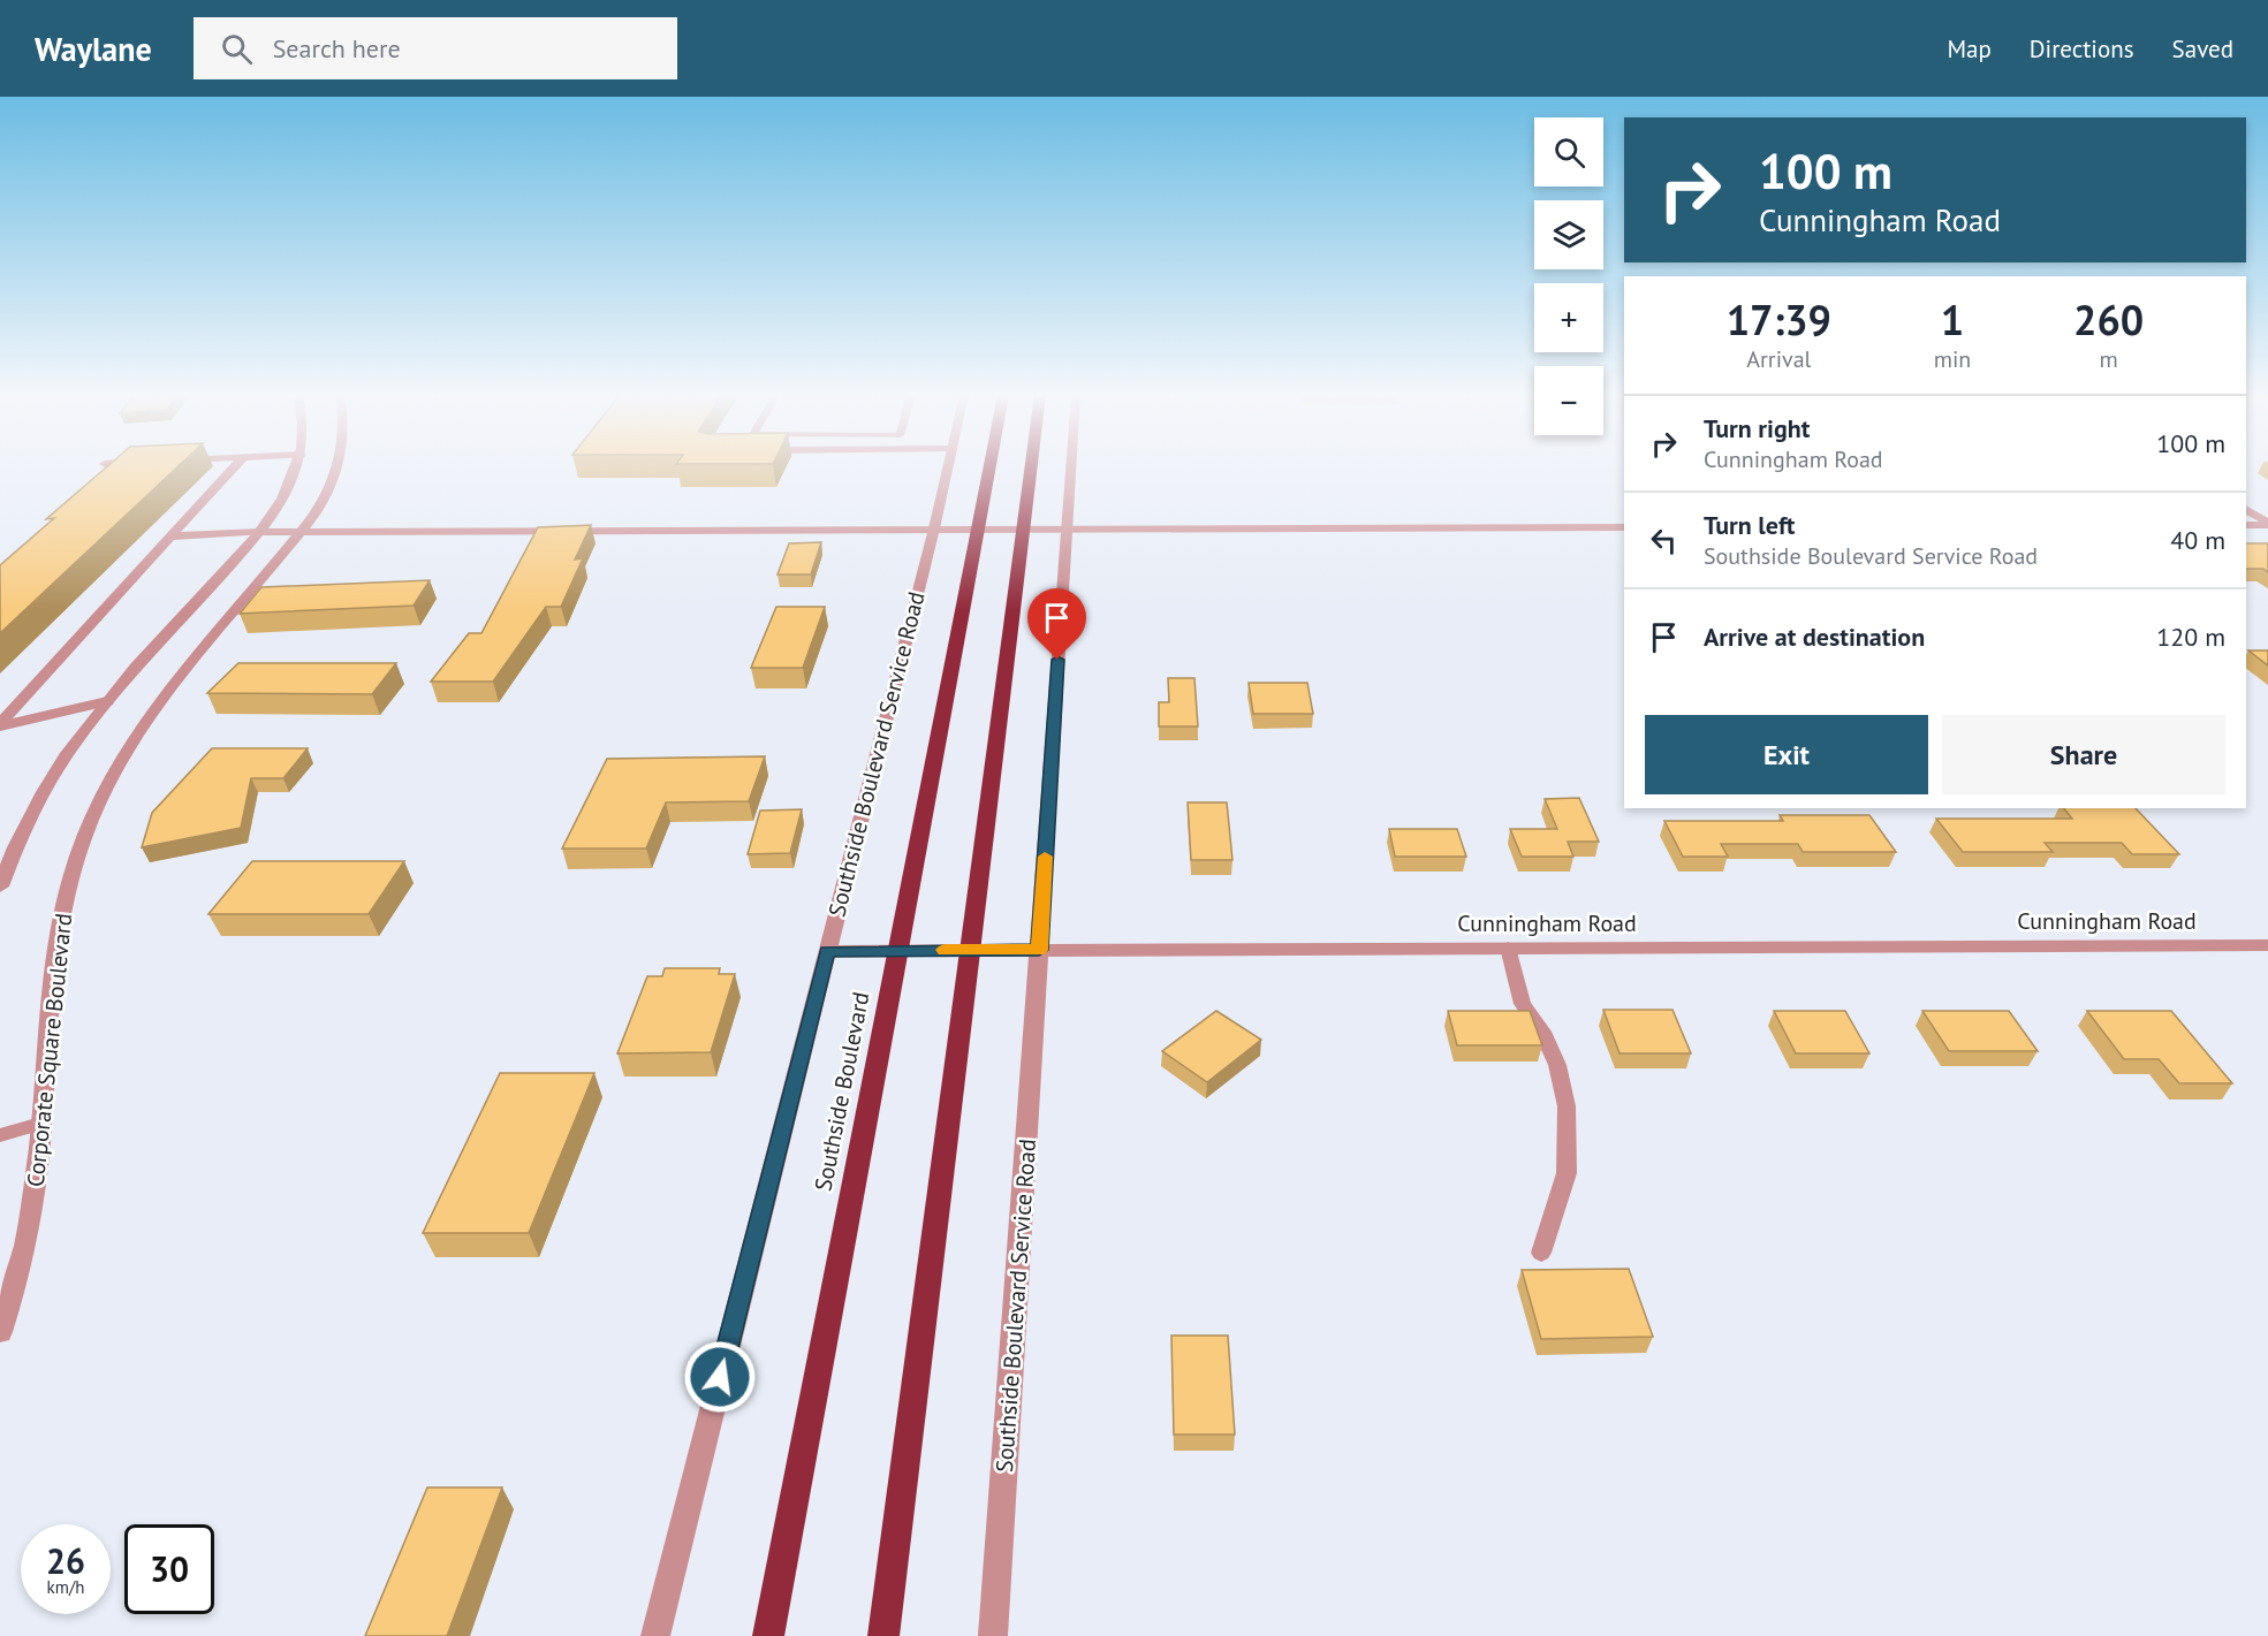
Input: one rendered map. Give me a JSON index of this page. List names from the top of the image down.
{
  "streets": {
    "highway": ["Southside Boulevard"],
    "street": ["Southside Boulevard Service Road", "Cunningham Road", "Corporate Square Boulevard"]
  },
  "crossings": [
    ["Southside Boulevard Service Road", "Cunningham Road"],
    ["Cunningham Road", "Southside Boulevard"]
  ],
  "page": {
    "header": "Waylane",
    "search": "Search here",
    "nav": ["Map", "Directions", "Saved"],
    "map_buttons": ["+", "−"],
    "turn": ["100 m", "Cunningham Road"],
    "eta": [
      "17:39",
      "Arrival",
      "1",
      "min",
      "260",
      "m"
    ],
    "list": [
      {
        "name": "Turn right",
        "note": "Cunningham Road",
        "value": "100 m"
      },
      {
        "name": "Turn left",
        "note": "Southside Boulevard Service Road",
        "value": "40 m"
      },
      {
        "name": "Arrive at destination",
        "value": "120 m"
      }
    ],
    "buttons": ["Exit", "Share"],
    "speed": "26 km/h",
    "limit": "30"
  }
}
